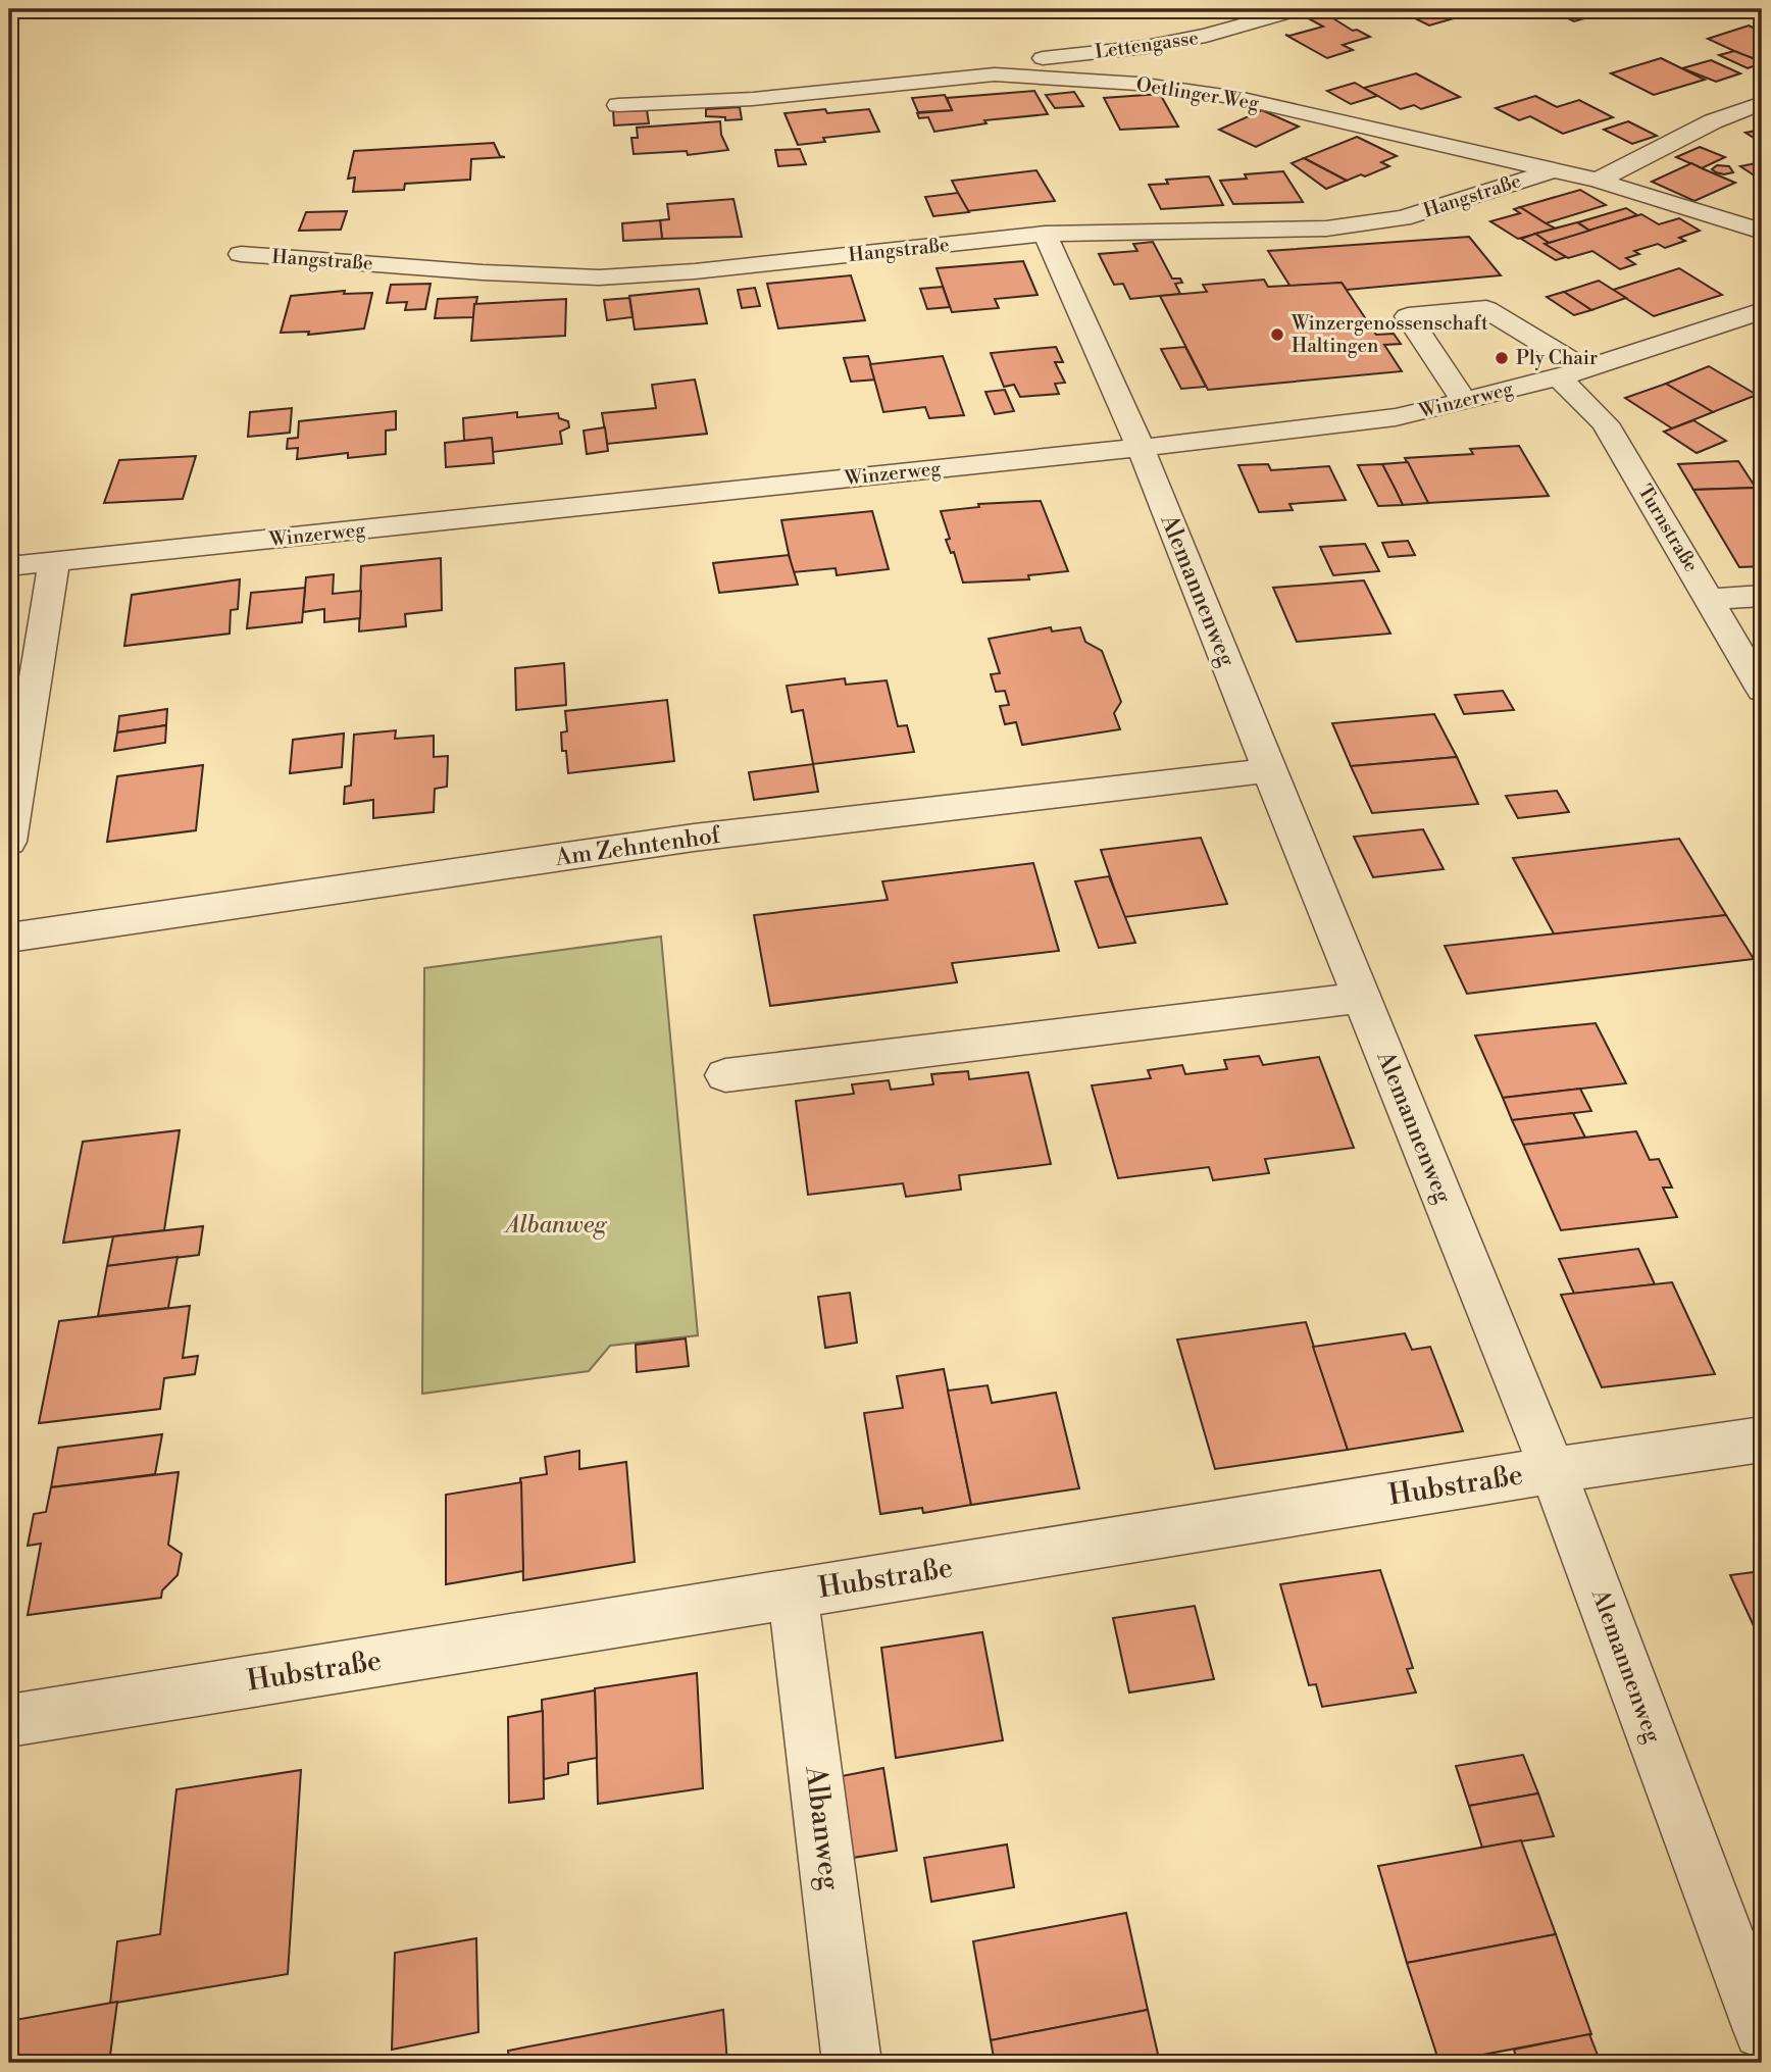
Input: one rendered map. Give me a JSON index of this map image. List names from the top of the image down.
{
  "streets": {
    "street": [
      "Lettengasse",
      "Oetlinger Weg",
      "Hangstraße",
      "Winzerweg",
      "Turnstraße",
      "Alemannenweg",
      "Am Zehntenhof",
      "Hubstraße",
      "Albanweg"
    ]
  },
  "crossings": [
    ["Lettengasse", "Oetlinger Weg"],
    ["Oetlinger Weg", "Hangstraße"],
    ["Hangstraße", "Alemannenweg"],
    ["Winzerweg", "Turnstraße"],
    ["Winzerweg", "Alemannenweg"],
    ["Alemannenweg", "Am Zehntenhof"],
    ["Alemannenweg", "Hubstraße"],
    ["Hubstraße", "Albanweg"]
  ],
  "parks": ["Albanweg"],
  "places": ["Winzergenossenschaft Haltingen", "Ply Chair"]
}
